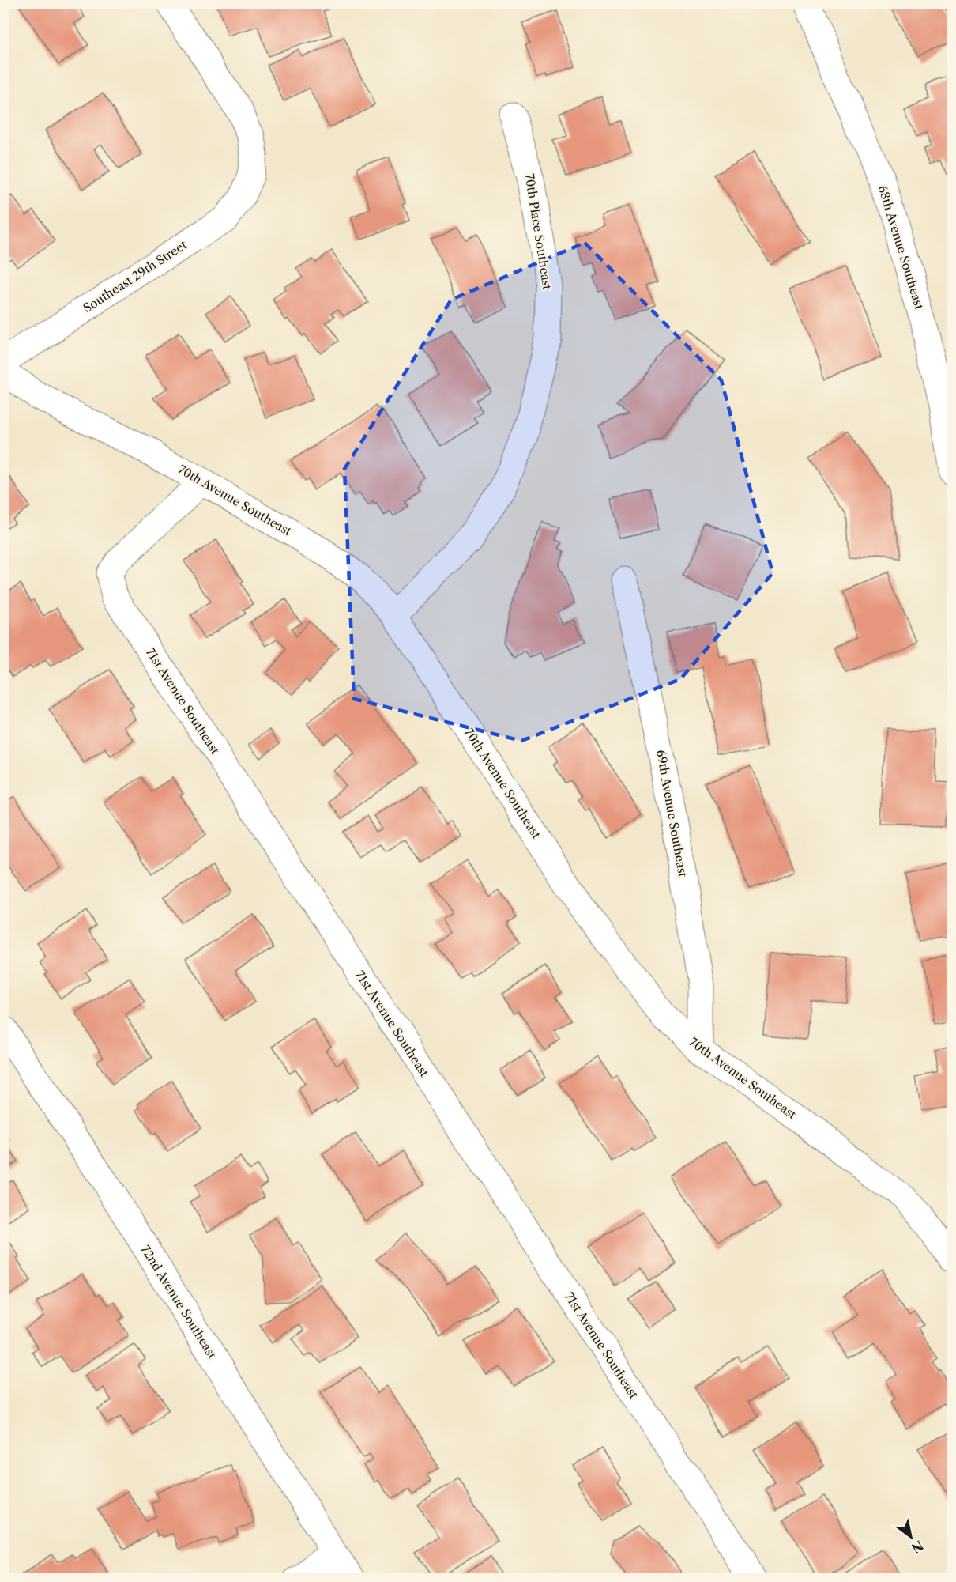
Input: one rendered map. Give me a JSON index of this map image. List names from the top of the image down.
{
  "streets": {
    "street": [
      "70th Place Southeast",
      "68th Avenue Southeast",
      "Southeast 29th Street",
      "70th Avenue Southeast",
      "71st Avenue Southeast",
      "69th Avenue Southeast",
      "72nd Avenue Southeast"
    ]
  },
  "crossings": [
    ["70th Place Southeast", "70th Avenue Southeast"],
    ["70th Avenue Southeast", "71st Avenue Southeast"],
    ["70th Avenue Southeast", "69th Avenue Southeast"]
  ],
  "north": "bottom right"
}
